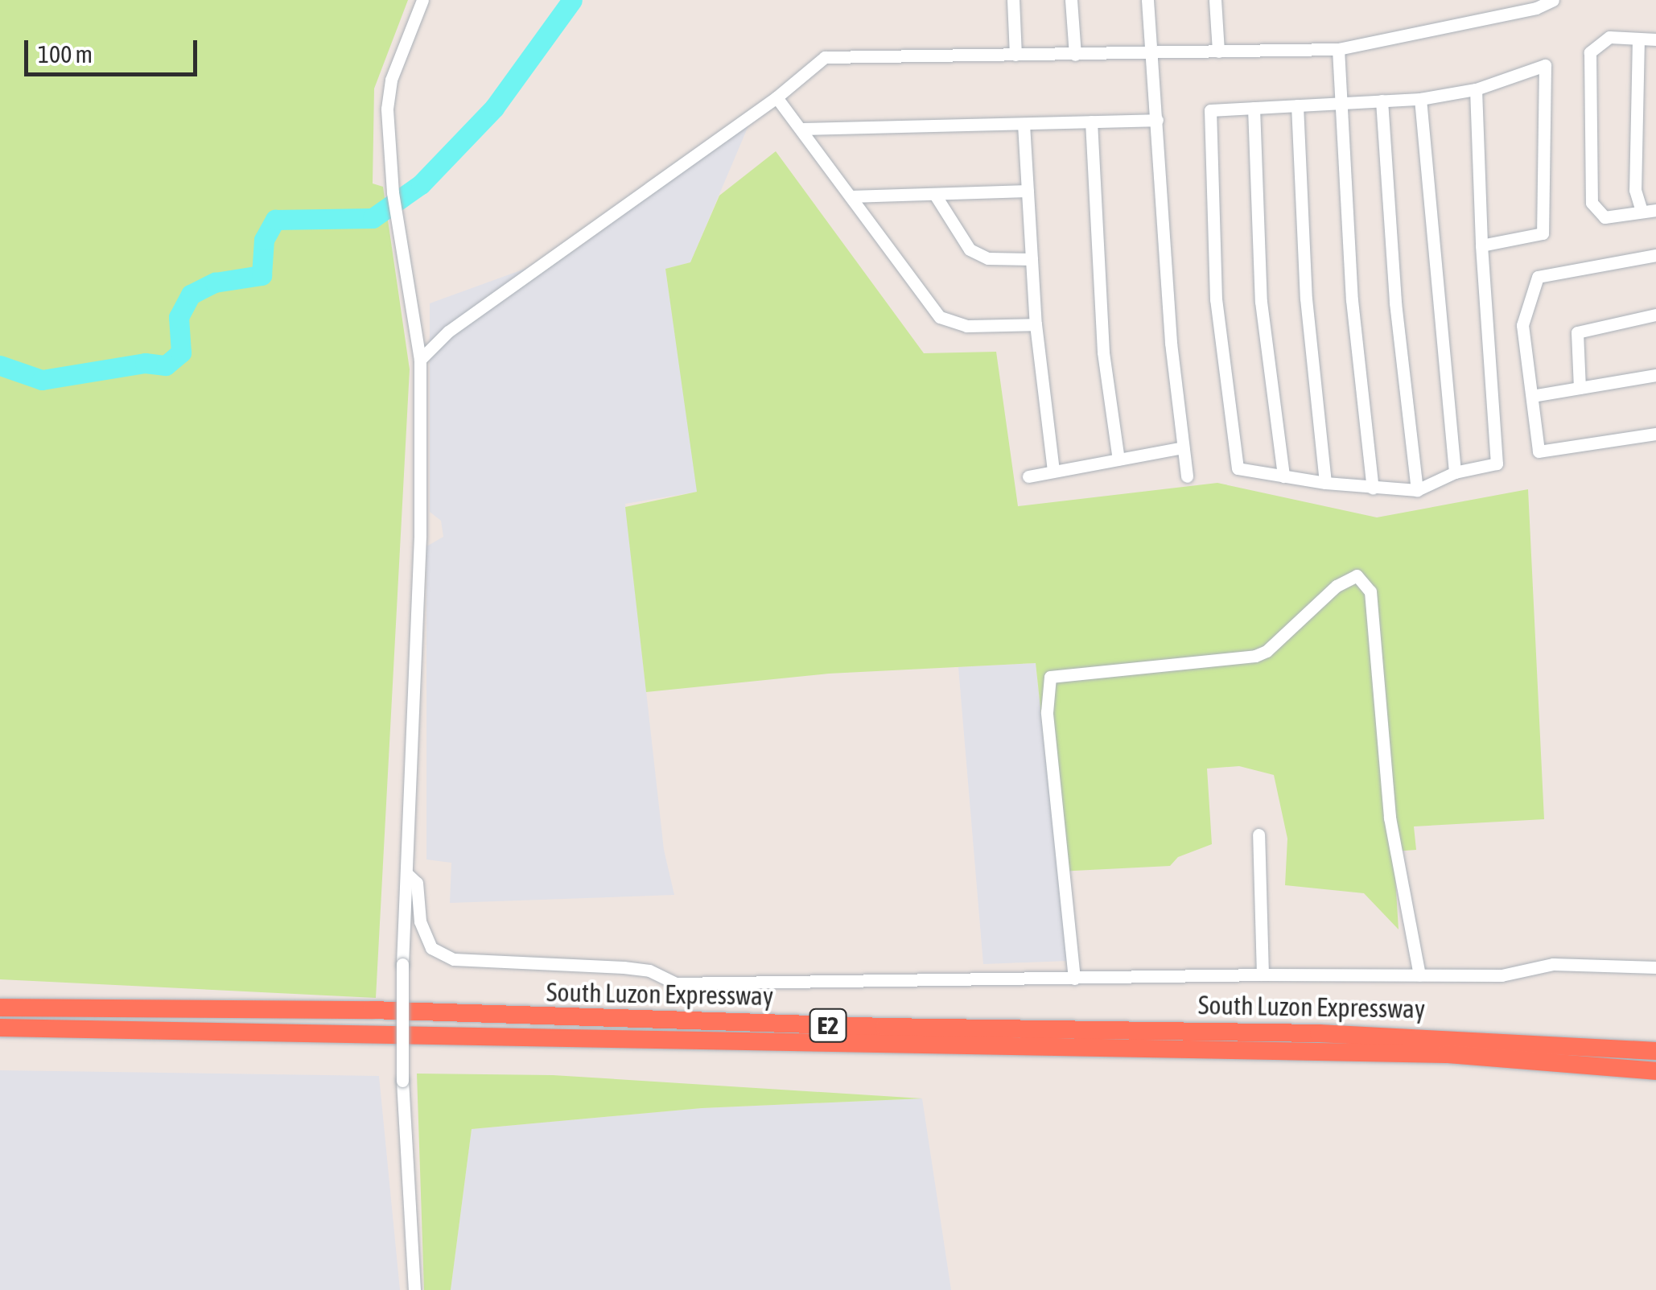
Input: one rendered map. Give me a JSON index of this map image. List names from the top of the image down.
{
  "streets": {
    "highway": ["South Luzon Expressway", "E2"]
  },
  "scale_bar": "100 m"
}
